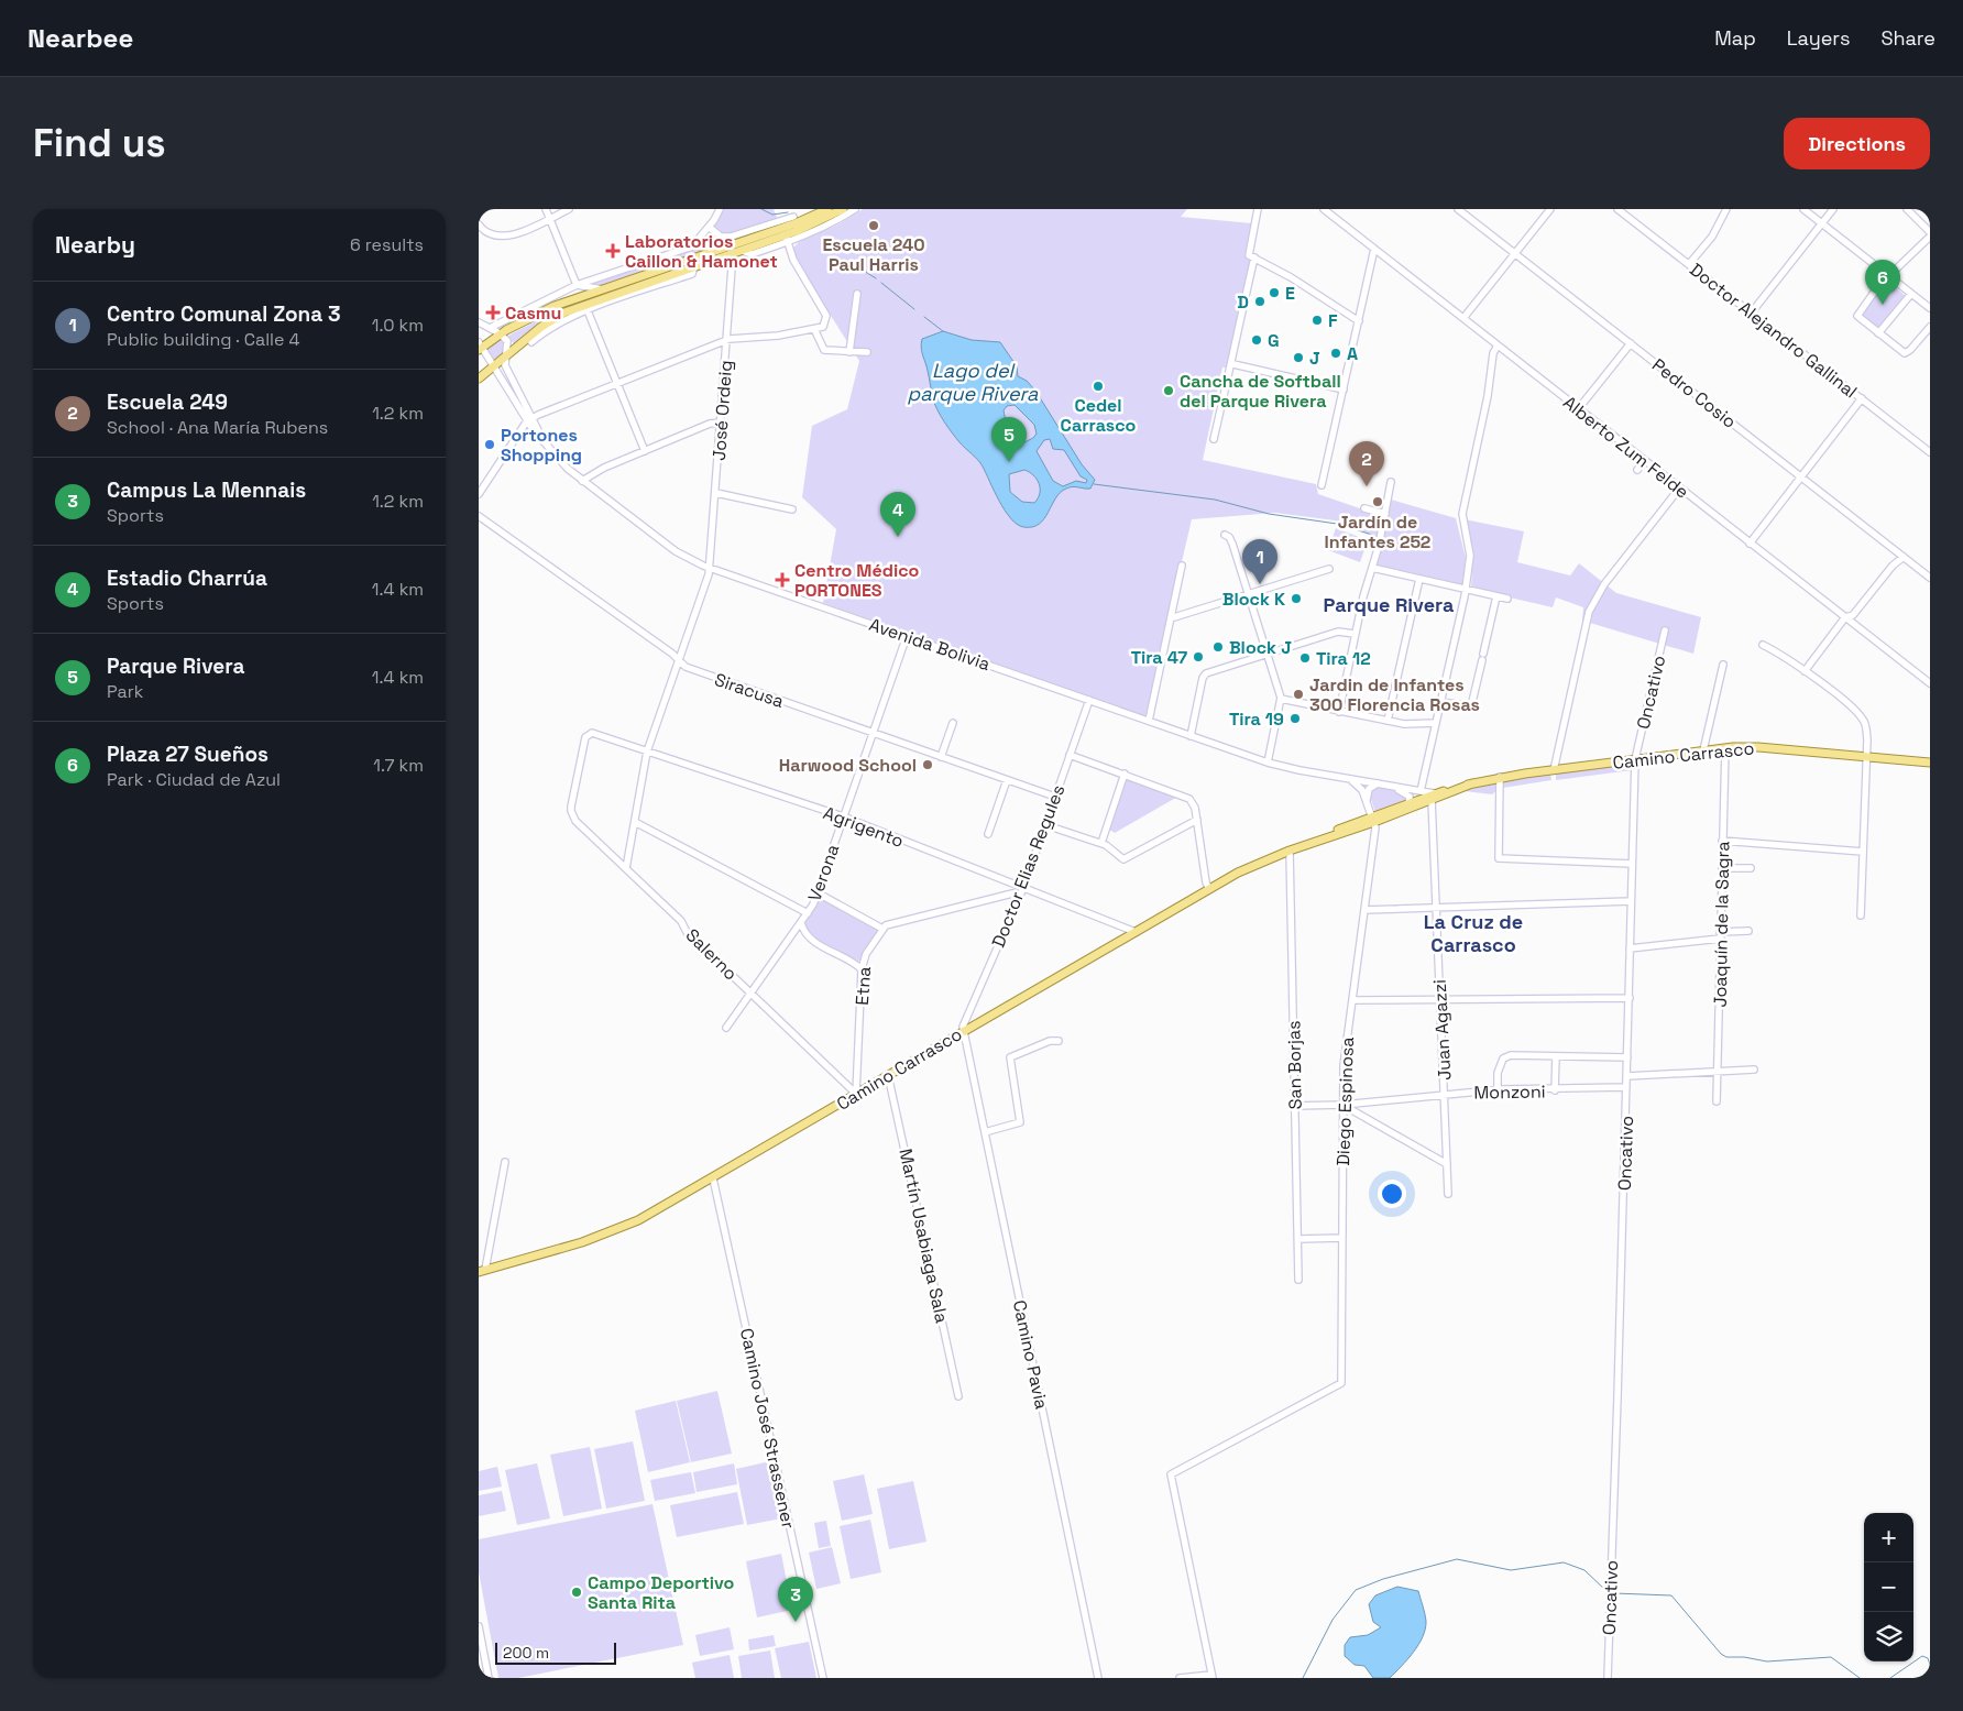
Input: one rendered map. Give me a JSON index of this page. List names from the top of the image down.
{
  "streets": {
    "main road": ["Camino Carrasco"],
    "street": [
      "Doctor Alejandro Gallinal",
      "Pedro Cosio",
      "José Ordeig",
      "Alberto Zum Felde",
      "Avenida Bolivia",
      "Siracusa",
      "Oncativo",
      "Agrigento",
      "Doctor Elias Regules",
      "Verona",
      "Joaquín de la Sagra",
      "Salerno",
      "Etna",
      "Juan Agazzi",
      "San Borjas",
      "Monzoni",
      "Diego Espinosa",
      "Martín Usabiaga Sala",
      "Camino Pavia",
      "Camino José Strassener"
    ]
  },
  "crossings": [
    ["José Ordeig", "Avenida Bolivia"],
    ["José Ordeig", "Siracusa"],
    ["José Ordeig", "Agrigento"],
    ["José Ordeig", "Salerno"],
    ["Avenida Bolivia", "Camino Carrasco"],
    ["Avenida Bolivia", "Doctor Elias Regules"],
    ["Avenida Bolivia", "Verona"],
    ["Avenida Bolivia", "Juan Agazzi"],
    ["Siracusa", "Doctor Elias Regules"],
    ["Siracusa", "Verona"],
    ["Oncativo", "Camino Carrasco"],
    ["Oncativo", "Monzoni"],
    ["Camino Carrasco", "Agrigento"],
    ["Camino Carrasco", "Doctor Elias Regules"],
    ["Camino Carrasco", "Joaquín de la Sagra"],
    ["Camino Carrasco", "Salerno"],
    ["Camino Carrasco", "Etna"],
    ["Camino Carrasco", "Juan Agazzi"],
    ["Camino Carrasco", "San Borjas"],
    ["Camino Carrasco", "Diego Espinosa"],
    ["Camino Carrasco", "Martín Usabiaga Sala"],
    ["Camino Carrasco", "Camino Pavia"],
    ["Camino Carrasco", "Camino José Strassener"],
    ["Agrigento", "Doctor Elias Regules"],
    ["Agrigento", "Verona"],
    ["Agrigento", "Salerno"],
    ["Doctor Elias Regules", "Camino Pavia"],
    ["Verona", "Salerno"],
    ["Salerno", "Etna"],
    ["Juan Agazzi", "Monzoni"],
    ["San Borjas", "Monzoni"],
    ["Monzoni", "Diego Espinosa"]
  ],
  "districts": ["Parque Rivera", "La Cruz de Carrasco"],
  "water": ["Lago del parque Rivera"],
  "places": {
    "other": [
      "Escuela 240 Paul Harris",
      "E",
      "D",
      "F",
      "G",
      "A",
      "J",
      "Cedel Carrasco",
      "Cancha de Softball del Parque Rivera",
      "Portones Shopping",
      "Jardín de Infantes 252",
      "Block K",
      "Block J",
      "Tira 47",
      "Tira 12",
      "Jardin de Infantes 300 Florencia Rosas",
      "Tira 19",
      "Harwood School",
      "Campo Deportivo Santa Rita"
    ],
    "health": ["Laboratorios Caillon & Hamonet", "Casmu", "Centro Médico PORTONES"]
  },
  "scale_bar": "200 m",
  "page": {
    "header": "Nearbee",
    "nav": ["Map", "Layers", "Share"],
    "buttons": "Directions",
    "title": "Find us",
    "heading": ["Nearby", "6 results"],
    "pins": [
      "6",
      "5",
      "2",
      "4",
      "1",
      "3"
    ],
    "list": [
      {
        "mark": "1",
        "name": "Centro Comunal Zona 3",
        "note": "Public building · Calle 4",
        "value": "1.0 km"
      },
      {
        "mark": "2",
        "name": "Escuela 249",
        "note": "School · Ana María Rubens",
        "value": "1.2 km"
      },
      {
        "mark": "3",
        "name": "Campus La Mennais",
        "note": "Sports",
        "value": "1.2 km"
      },
      {
        "mark": "4",
        "name": "Estadio Charrúa",
        "note": "Sports",
        "value": "1.4 km"
      },
      {
        "mark": "5",
        "name": "Parque Rivera",
        "note": "Park",
        "value": "1.4 km"
      },
      {
        "mark": "6",
        "name": "Plaza 27 Sueños",
        "note": "Park · Ciudad de Azul",
        "value": "1.7 km"
      }
    ],
    "map_buttons": ["+", "−"],
    "scale": "200 m"
  }
}
